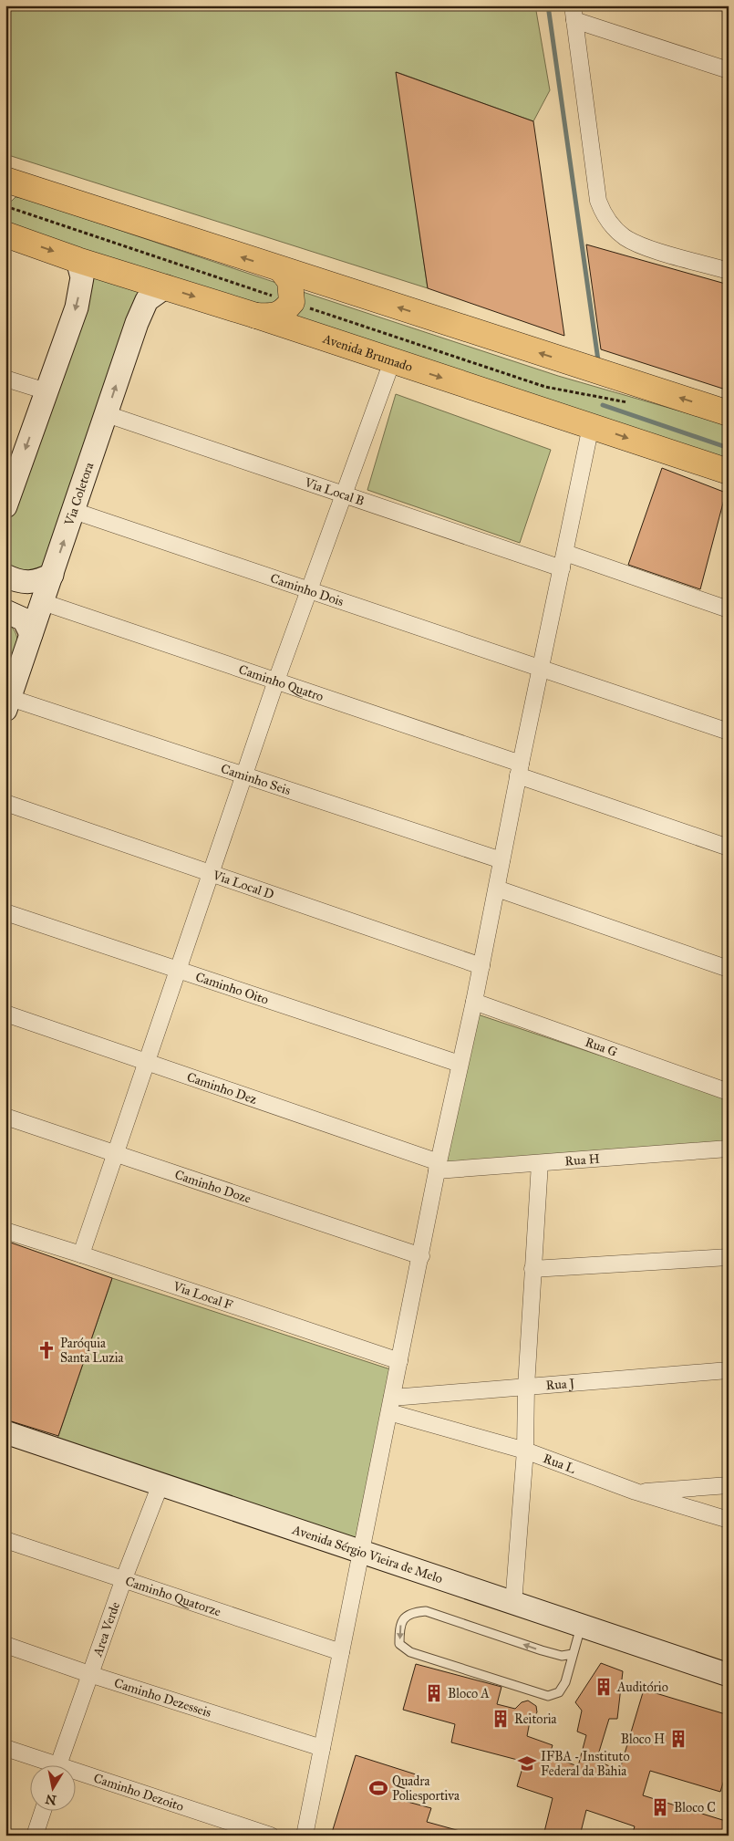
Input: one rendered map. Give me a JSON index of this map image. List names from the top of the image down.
{
  "streets": {
    "main road": ["Avenida Brumado"],
    "street": [
      "Via Local B",
      "Via Coletora",
      "Caminho Dois",
      "Caminho Quatro",
      "Caminho Seis",
      "Via Local D",
      "Caminho Oito",
      "Rua G",
      "Caminho Dez",
      "Rua H",
      "Caminho Doze",
      "Via Local F",
      "Rua J",
      "Rua L",
      "Avenida Sérgio Vieira de Melo",
      "Caminho Quatorze",
      "Area Verde",
      "Caminho Dezesseis",
      "Caminho Dezoito"
    ]
  },
  "crossings": [
    ["Avenida Brumado", "Via Coletora"],
    ["Via Local B", "Via Coletora"],
    ["Via Coletora", "Caminho Dois"],
    ["Via Coletora", "Caminho Quatro"],
    ["Via Coletora", "Caminho Seis"],
    ["Caminho Dez", "Rua H"],
    ["Rua J", "Rua L"],
    ["Avenida Sérgio Vieira de Melo", "Area Verde"],
    ["Caminho Quatorze", "Area Verde"],
    ["Area Verde", "Caminho Dezesseis"]
  ],
  "places": {
    "church": ["Paróquia Santa Luzia"],
    "building": [
      "Auditório",
      "Bloco A",
      "Reitoria",
      "Bloco H",
      "Bloco C"
    ],
    "school or university": ["IFBA - Instituto Federal da Bahia"],
    "sports": ["Quadra Poliesportiva"]
  },
  "north": "bottom"
}
